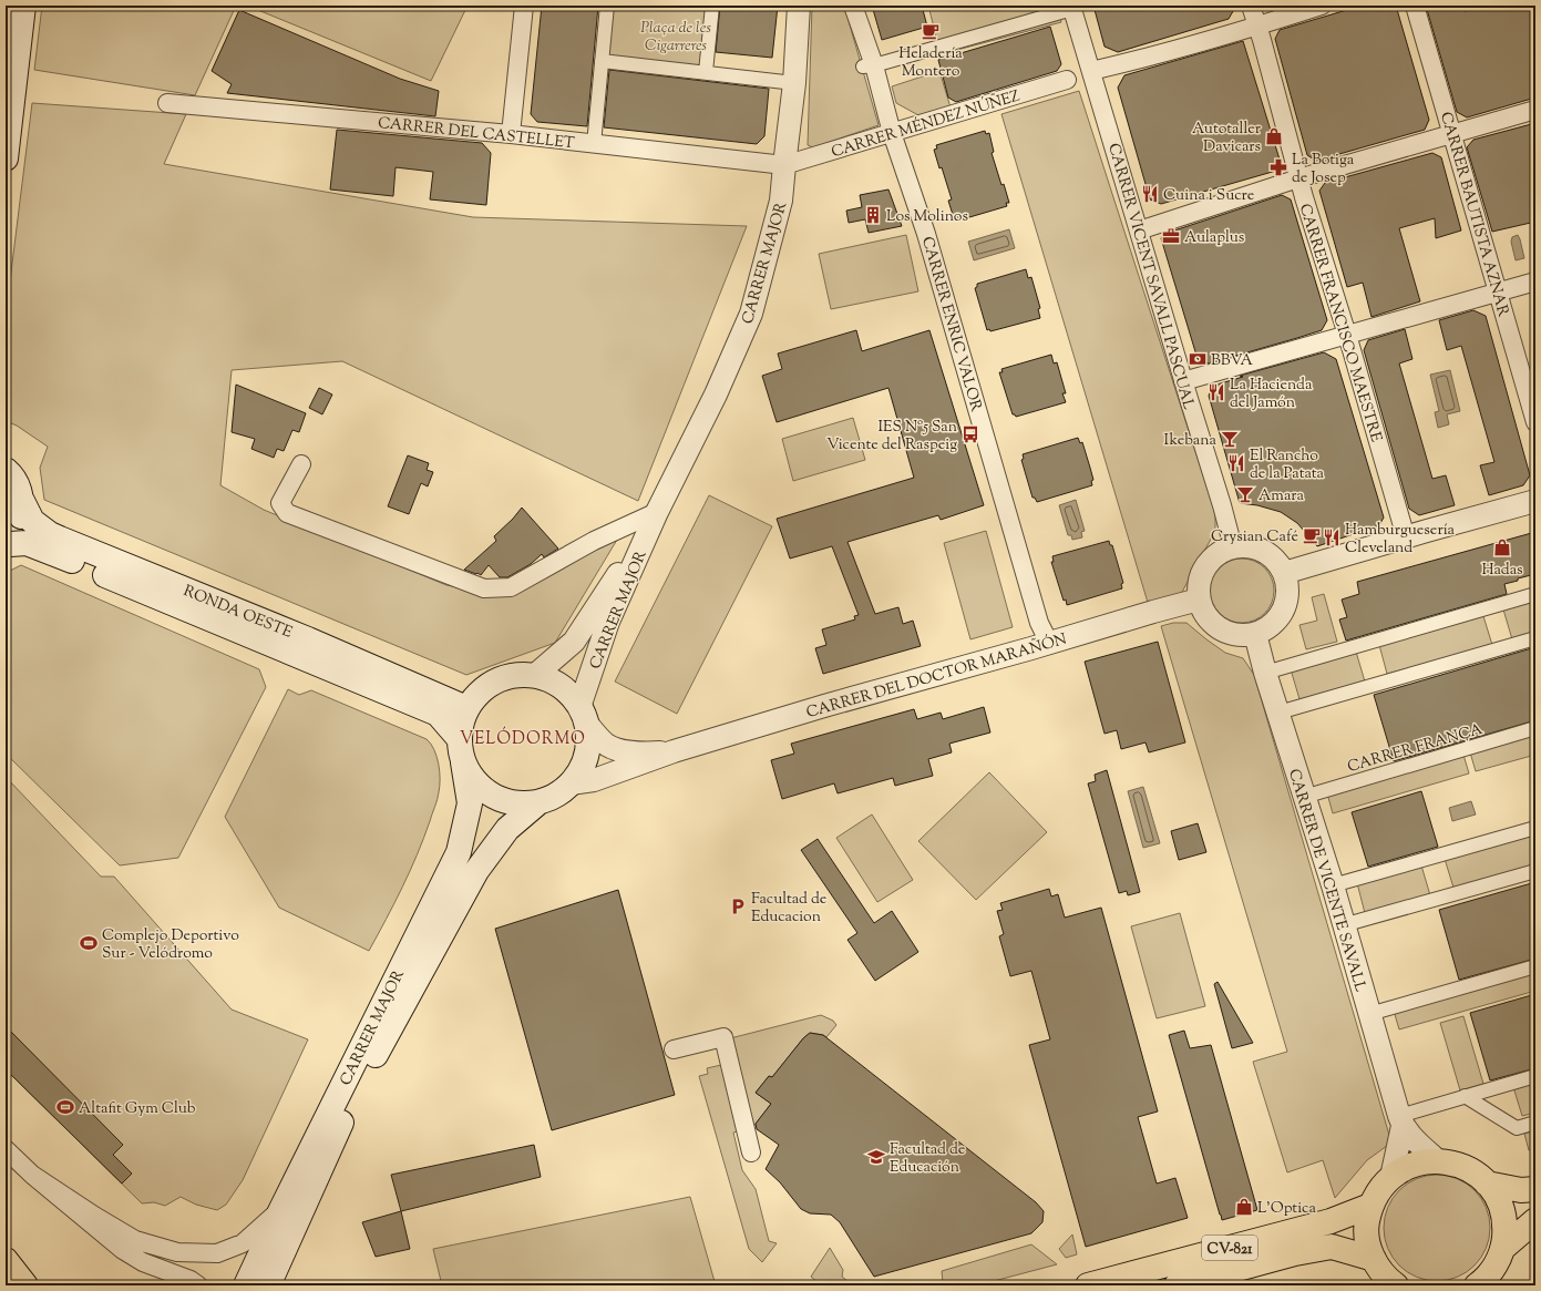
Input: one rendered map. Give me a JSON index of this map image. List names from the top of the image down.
{
  "streets": {
    "main road": ["CARRER MAJOR", "RONDA OESTE", "CV-821"],
    "street": [
      "CARRER MÉNDEZ NÚÑEZ",
      "CARRER DEL CASTELLET",
      "CARRER BAUTISTA AZNAR",
      "CARRER VICENT SAVALL PASCUAL",
      "CARRER FRANCISCO MAESTRE",
      "CARRER ENRIC VALOR",
      "CARRER DEL DOCTOR MARAÑÓN",
      "CARRER FRANÇA",
      "CARRER DE VICENTE SAVALL"
    ]
  },
  "crossings": [
    ["CARRER MÉNDEZ NÚÑEZ", "CARRER DEL CASTELLET"],
    ["CARRER MÉNDEZ NÚÑEZ", "CARRER MAJOR"],
    ["CARRER MÉNDEZ NÚÑEZ", "CARRER ENRIC VALOR"],
    ["CARRER DEL CASTELLET", "CARRER MAJOR"],
    ["CARRER MAJOR", "RONDA OESTE"],
    ["CARRER VICENT SAVALL PASCUAL", "CARRER DEL DOCTOR MARAÑÓN"],
    ["CARRER VICENT SAVALL PASCUAL", "CARRER DE VICENTE SAVALL"],
    ["CARRER ENRIC VALOR", "CARRER DEL DOCTOR MARAÑÓN"],
    ["CARRER DEL DOCTOR MARAÑÓN", "CARRER DE VICENTE SAVALL"],
    ["CARRER FRANÇA", "CARRER DE VICENTE SAVALL"]
  ],
  "districts": ["VELÓDORMO"],
  "parks": ["Plaça de les Cigarreres"],
  "places": {
    "cafe": ["Heladería Montero", "Crysian Café"],
    "shop": ["Autotaller Davicars", "Hadas", "L'Optica"],
    "pharmacy": ["La Botiga de Josep"],
    "restaurant": [
      "Cuina i Sucre",
      "La Hacienda del Jamón",
      "El Rancho de la Patata",
      "Hamburguesería Cleveland"
    ],
    "building": ["Los Molinos"],
    "office": ["Aulaplus"],
    "bank": ["BBVA"],
    "bus stop": ["IES Nº5 San Vicente del Raspeig"],
    "bar": ["Ikebana", "Amara"],
    "parking": ["Facultad de Educacion"],
    "sports": ["Complejo Deportivo Sur - Velódromo", "Altafit Gym Club"],
    "school or university": ["Facultad de Educación"]
  }
}
